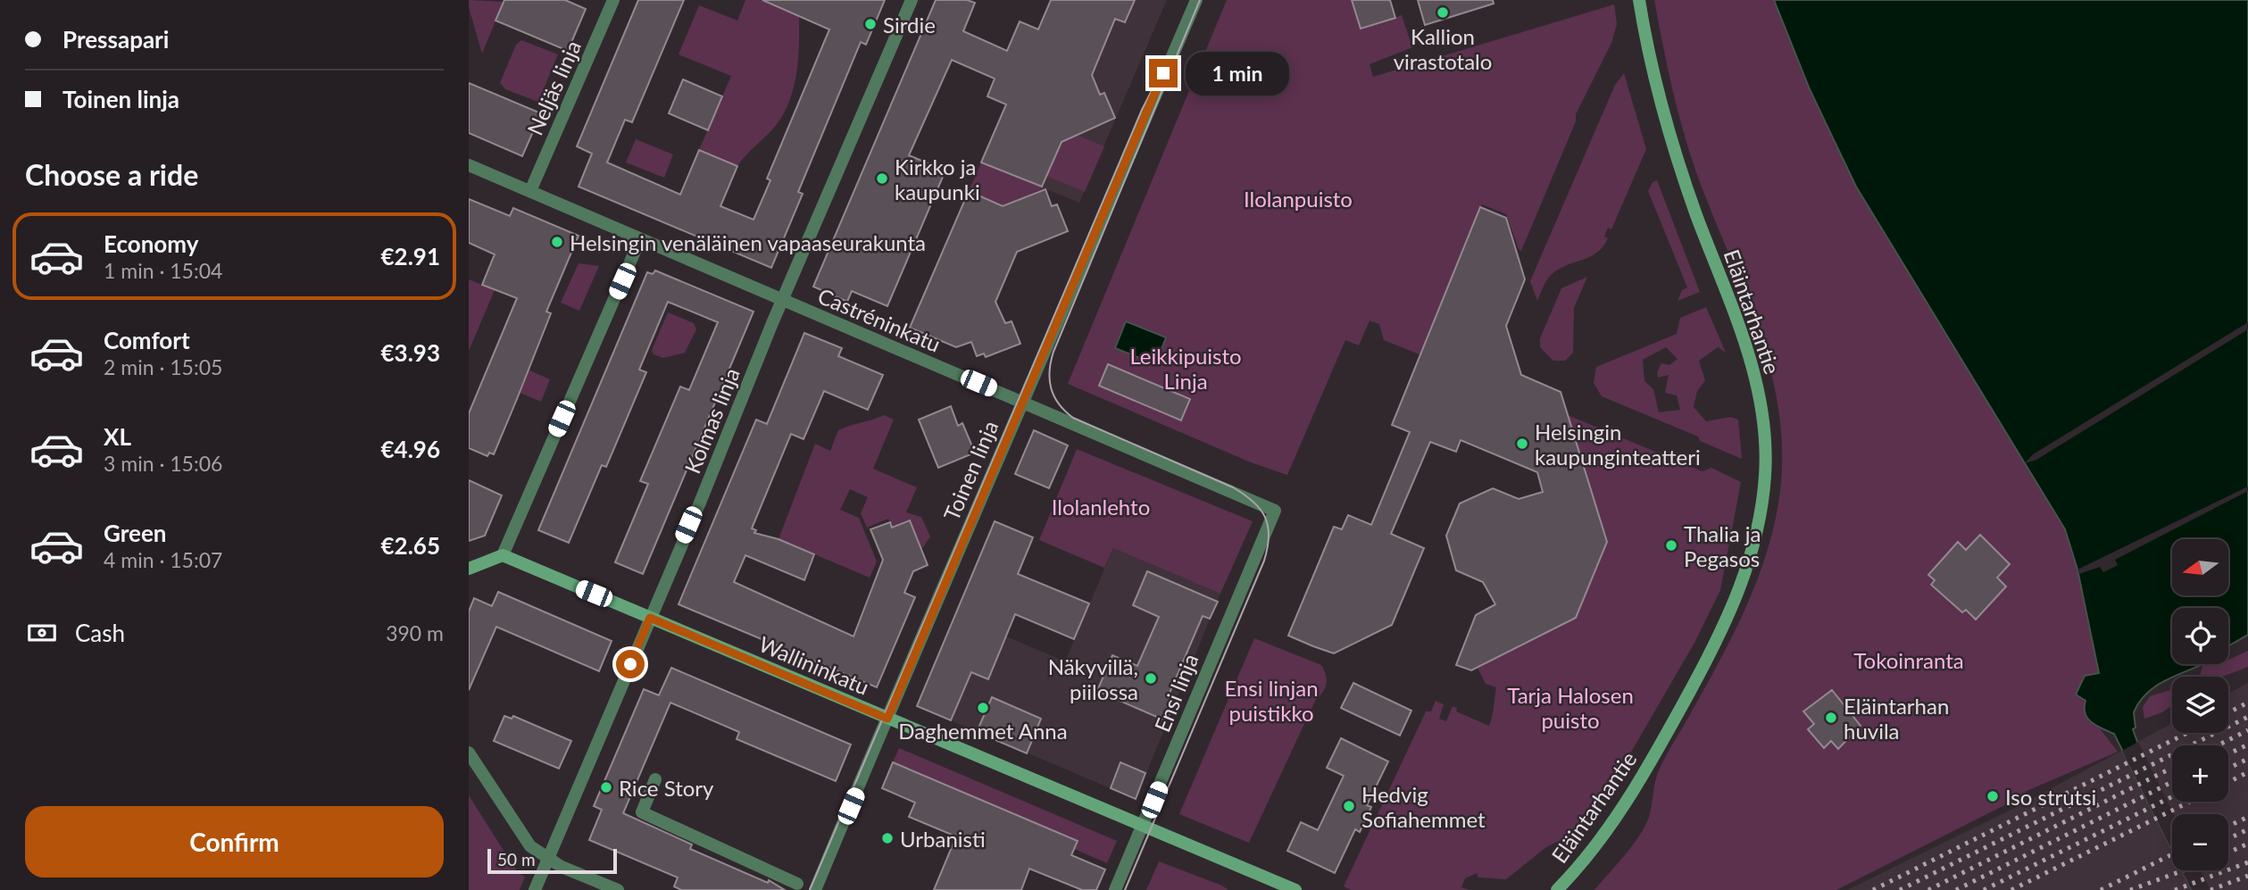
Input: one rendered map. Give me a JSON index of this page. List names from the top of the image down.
{
  "streets": {
    "main road": ["Eläintarhantie", "Wallininkatu"],
    "street": [
      "Neljäs linja",
      "Castréninkatu",
      "Kolmas linja",
      "Toinen linja",
      "Ensi linja"
    ]
  },
  "crossings": [
    ["Neljäs linja", "Castréninkatu"],
    ["Castréninkatu", "Kolmas linja"],
    ["Castréninkatu", "Toinen linja"],
    ["Castréninkatu", "Ensi linja"],
    ["Kolmas linja", "Wallininkatu"],
    ["Toinen linja", "Wallininkatu"],
    ["Wallininkatu", "Ensi linja"]
  ],
  "parks": [
    "Ilolanpuisto",
    "Leikkipuisto Linja",
    "Ilolanlehto",
    "Tokoinranta",
    "Ensi linjan puistikko",
    "Tarja Halosen puisto"
  ],
  "places": [
    "Kallion virastotalo",
    "Sirdie",
    "Kirkko ja kaupunki",
    "Helsingin venäläinen vapaaseurakunta",
    "Helsingin kaupunginteatteri",
    "Thalia ja Pegasos",
    "Näkyvillä, piilossa",
    "Daghemmet Anna",
    "Eläintarhan huvila",
    "Rice Story",
    "Iso strutsi",
    "Hedvig Sofiahemmet",
    "Urbanisti"
  ],
  "scale_bar": "50 m",
  "north": "left",
  "page": {
    "banner": ["Pressapari", "Toinen linja"],
    "bubble": "1 min",
    "heading": "Choose a ride",
    "list": [
      {
        "name": "Economy",
        "note": "1 min · 15:04",
        "value": "€2.91"
      },
      {
        "name": "Comfort",
        "note": "2 min · 15:05",
        "value": "€3.93"
      },
      {
        "name": "XL",
        "note": "3 min · 15:06",
        "value": "€4.96"
      },
      {
        "name": "Green",
        "note": "4 min · 15:07",
        "value": "€2.65"
      }
    ],
    "map_buttons": ["+", "−"],
    "pay": ["Cash", "390 m"],
    "buttons": "Confirm",
    "scale": "50 m"
  }
}
